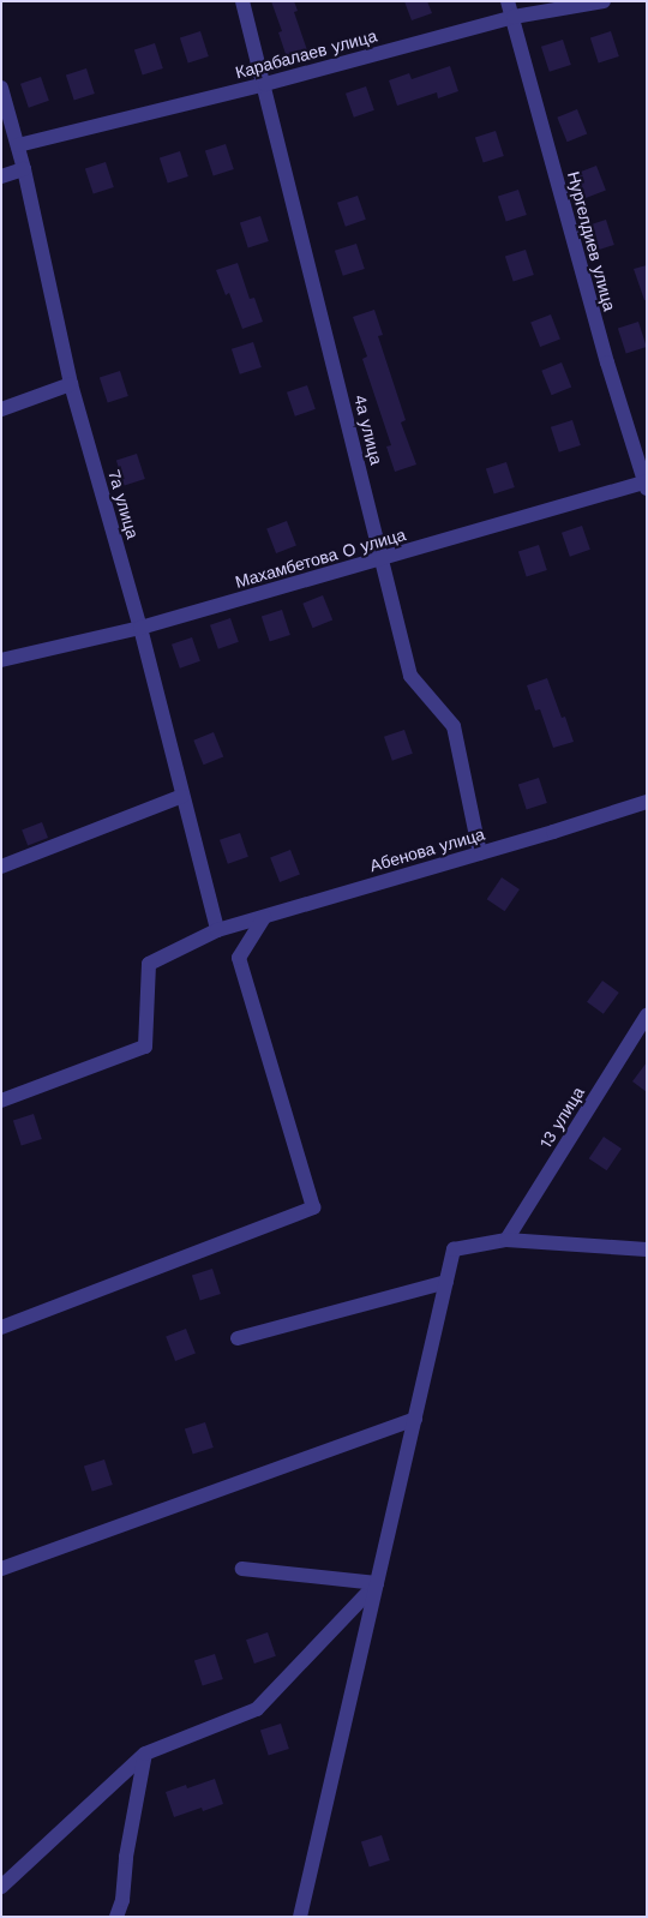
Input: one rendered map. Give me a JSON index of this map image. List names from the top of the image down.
{
  "streets": {
    "street": [
      "Карабалаев улица",
      "Нургелдиев улица",
      "4а улица",
      "7а улица",
      "Махамбетова О улица",
      "Абенова улица",
      "13 улица"
    ]
  },
  "crossings": [
    ["Карабалаев улица", "Нургелдиев улица"],
    ["Карабалаев улица", "4а улица"],
    ["Карабалаев улица", "7а улица"],
    ["Нургелдиев улица", "Махамбетова О улица"],
    ["4а улица", "Махамбетова О улица"],
    ["4а улица", "Абенова улица"],
    ["7а улица", "Махамбетова О улица"],
    ["7а улица", "Абенова улица"]
  ]
}
